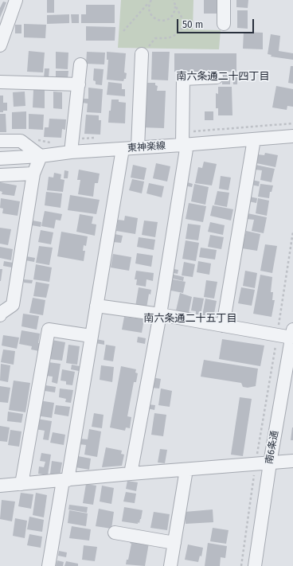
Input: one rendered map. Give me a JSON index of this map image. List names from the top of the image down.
{
  "streets": {
    "street": ["東神楽線", "南6条通"]
  },
  "districts": ["南六条通二十四丁目", "南六条通二十五丁目"],
  "scale_bar": "50 m"
}
